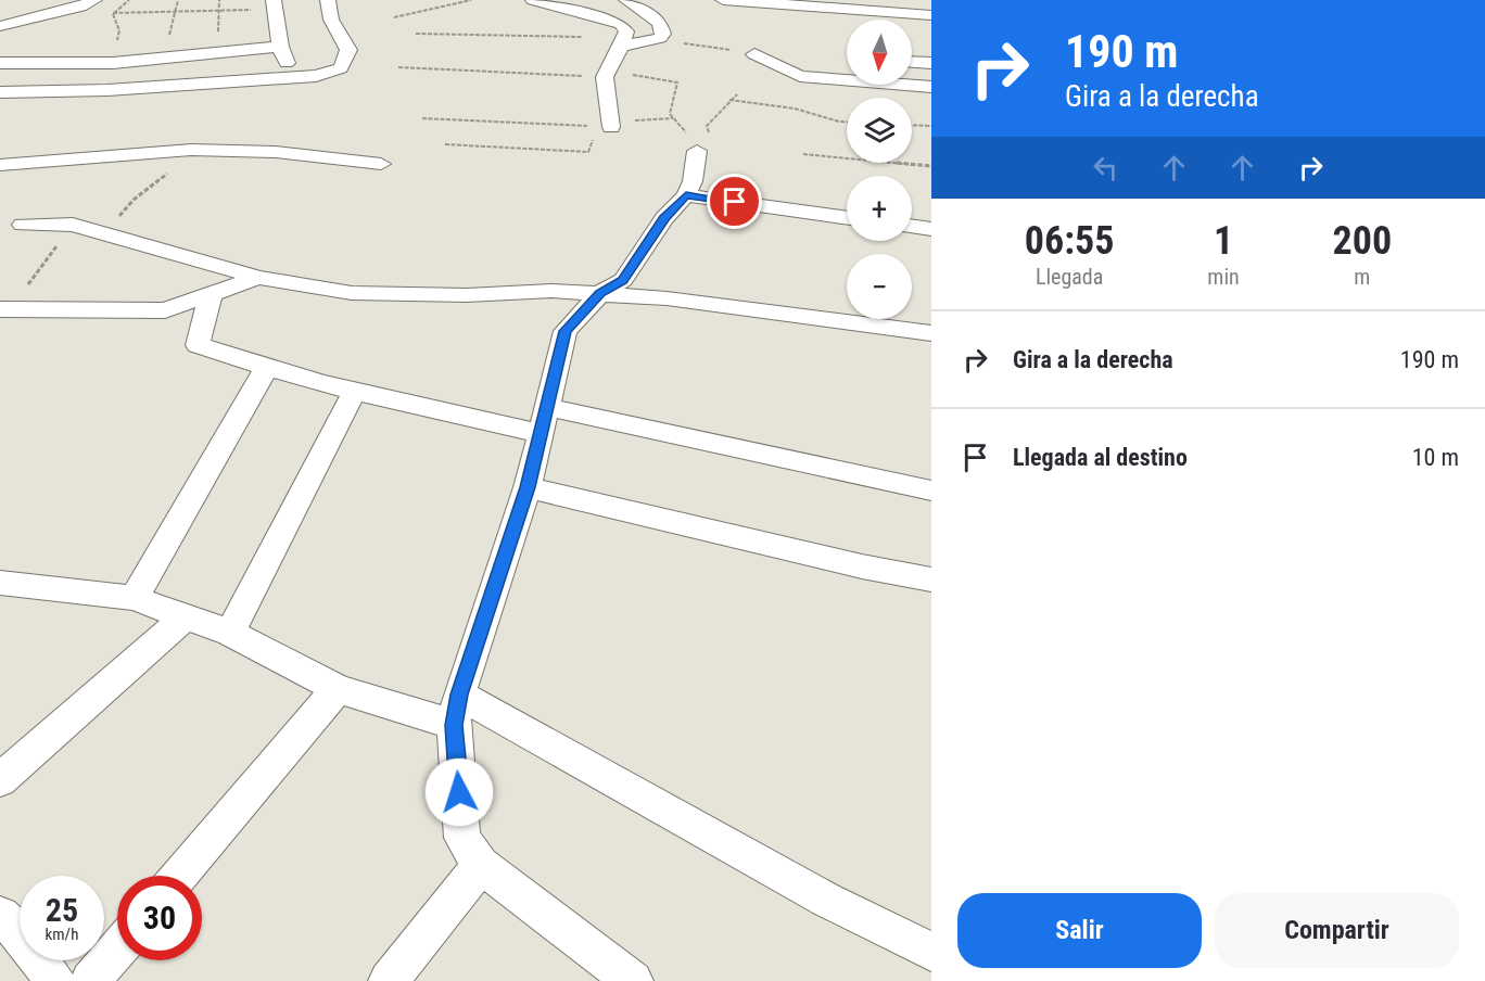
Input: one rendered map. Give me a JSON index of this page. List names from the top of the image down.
{
  "north": "bottom",
  "page": {
    "turn": ["190 m", "Gira a la derecha"],
    "map_buttons": ["+", "−"],
    "eta": [
      "06:55",
      "Llegada",
      "1",
      "min",
      "200",
      "m"
    ],
    "list": [
      {
        "name": "Gira a la derecha",
        "value": "190 m"
      },
      {
        "name": "Llegada al destino",
        "value": "10 m"
      }
    ],
    "speed": "25 km/h",
    "limit": "30",
    "buttons": ["Salir", "Compartir"]
  }
}
